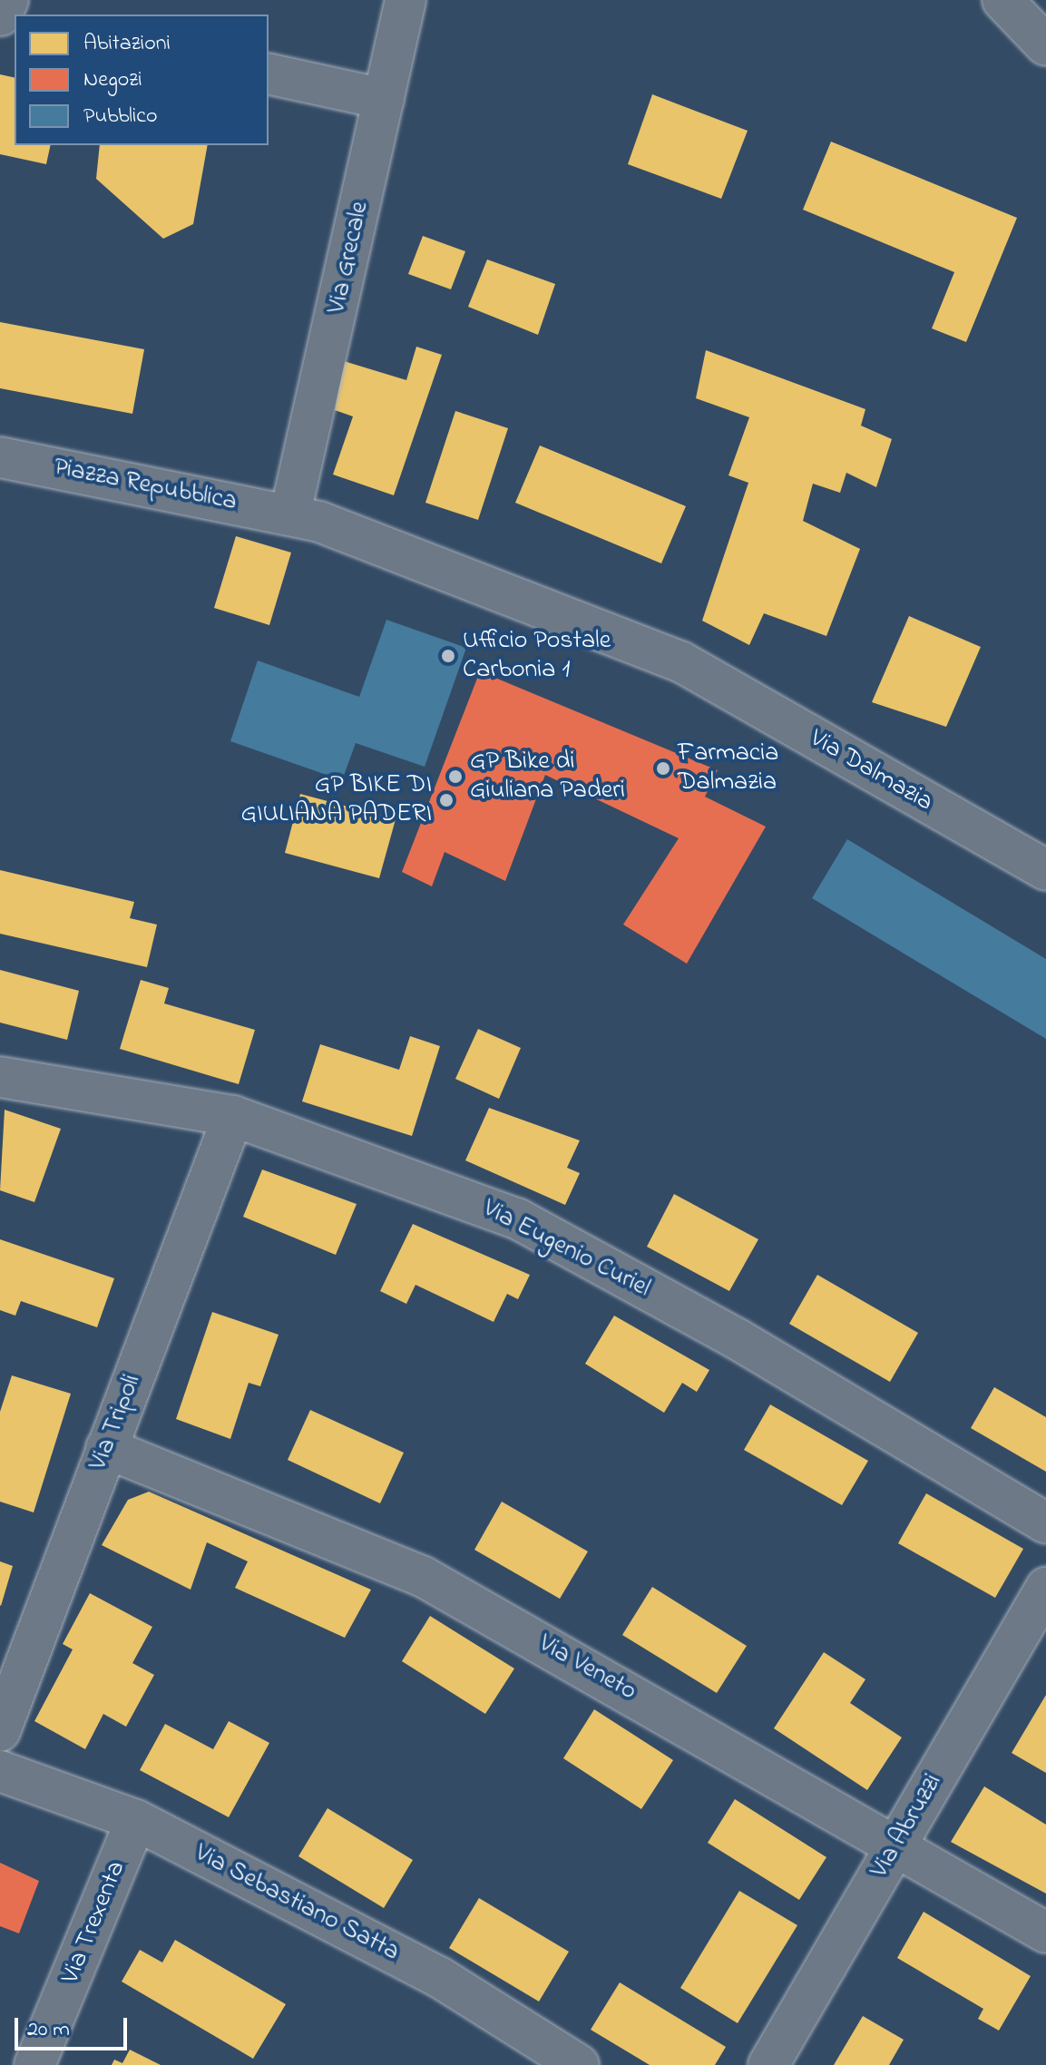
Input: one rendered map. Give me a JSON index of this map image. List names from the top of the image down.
{
  "streets": {
    "street": [
      "Via Grecale",
      "Piazza Repubblica",
      "Via Dalmazia",
      "Via Eugenio Curiel",
      "Via Tripoli",
      "Via Veneto",
      "Via Abruzzi",
      "Via Sebastiano Satta",
      "Via Trexenta"
    ]
  },
  "crossings": [
    ["Via Grecale", "Piazza Repubblica"],
    ["Via Grecale", "Via Dalmazia"],
    ["Piazza Repubblica", "Via Dalmazia"],
    ["Via Eugenio Curiel", "Via Tripoli"],
    ["Via Tripoli", "Via Veneto"],
    ["Via Veneto", "Via Abruzzi"],
    ["Via Sebastiano Satta", "Via Trexenta"]
  ],
  "places": [
    "Ufficio Postale Carbonia 1",
    "Farmacia Dalmazia",
    "GP Bike di Giuliana Paderi",
    "GP BIKE DI GIULIANA PADERI"
  ],
  "legend": ["Abitazioni", "Negozi", "Pubblico"],
  "scale_bar": "20 m"
}
